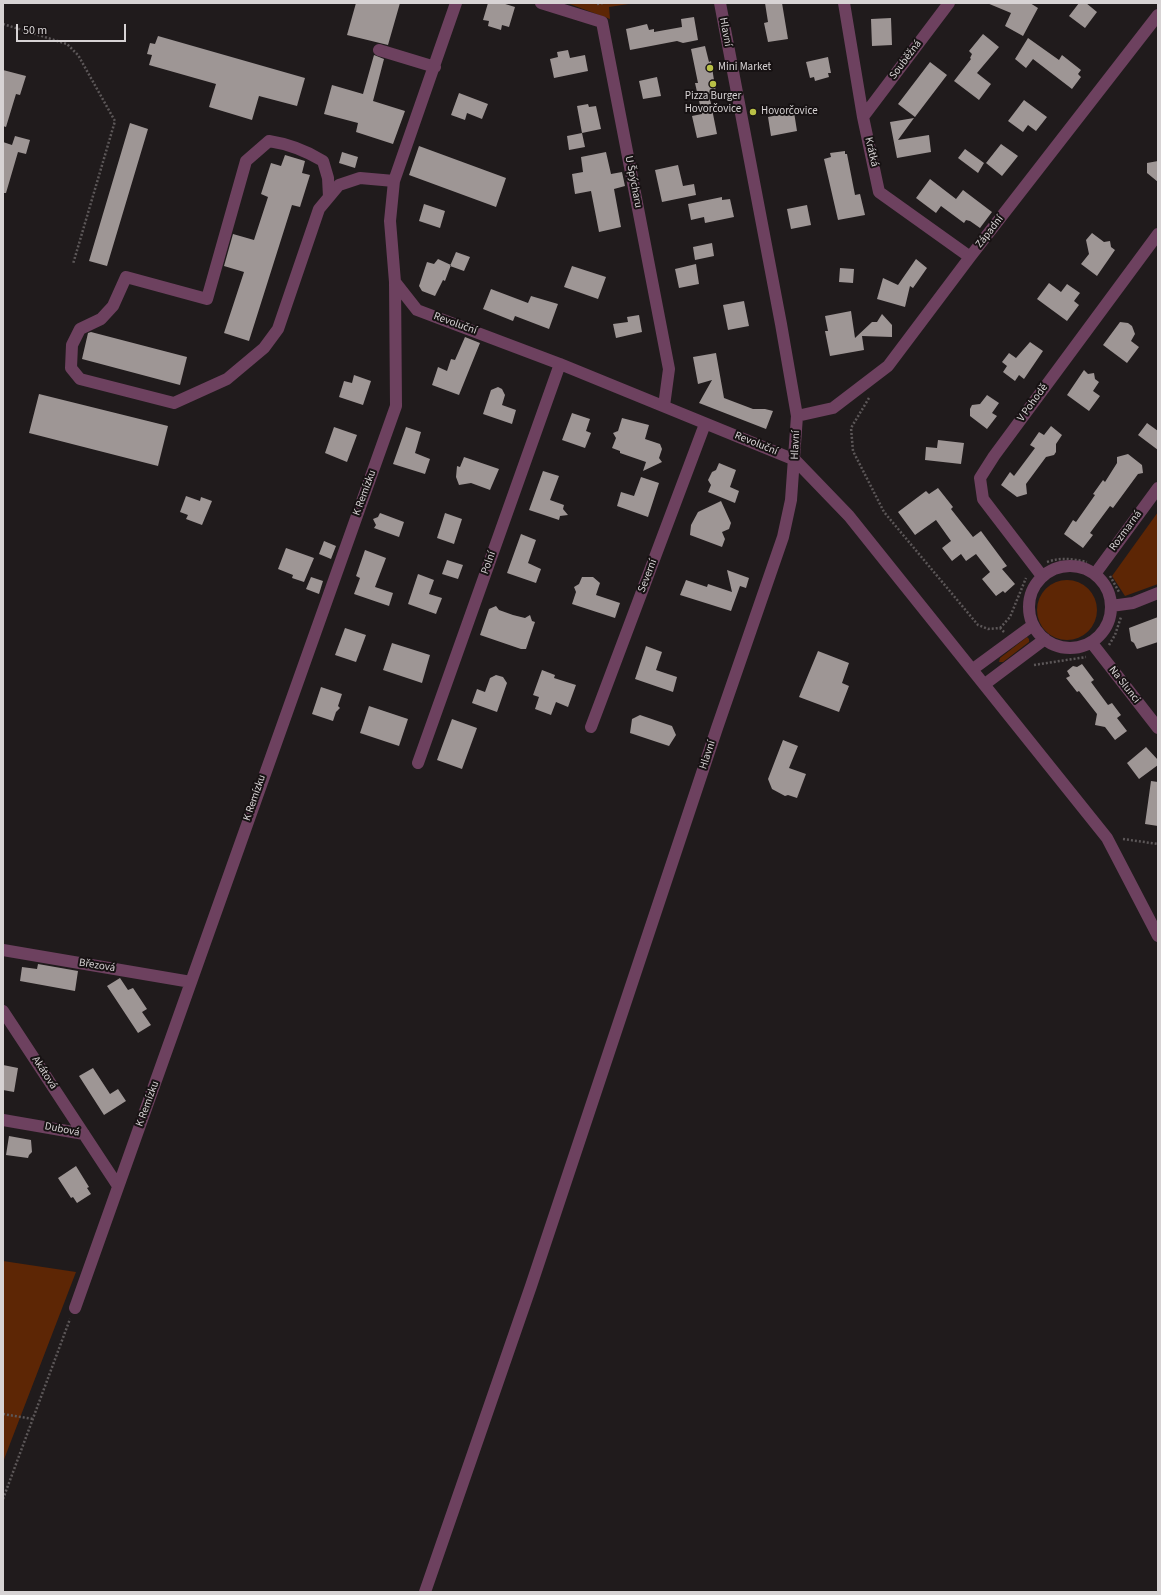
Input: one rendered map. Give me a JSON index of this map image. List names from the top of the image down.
{
  "streets": {
    "street": [
      "Hlavní",
      "Souběžná",
      "Krátká",
      "U Špýcharu",
      "Západní",
      "Revoluční",
      "V Pohodě",
      "K Remízku",
      "Rozmarná",
      "Polní",
      "Severní",
      "Na Slunci",
      "Březová",
      "Akátová",
      "Dubová"
    ]
  },
  "crossings": [
    ["Hlavní", "Západní"],
    ["Hlavní", "Revoluční"],
    ["Souběžná", "Krátká"],
    ["Krátká", "Západní"],
    ["U Špýcharu", "Revoluční"],
    ["Revoluční", "K Remízku"],
    ["Revoluční", "Polní"],
    ["Revoluční", "Severní"],
    ["V Pohodě", "Rozmarná"],
    ["V Pohodě", "Na Slunci"],
    ["K Remízku", "Březová"],
    ["K Remízku", "Dubová"],
    ["Rozmarná", "Na Slunci"],
    ["Akátová", "Dubová"]
  ],
  "places": ["Mini Market", "Pizza Burger Hovorčovice", "Hovorčovice"],
  "scale_bar": "50 m"
}
